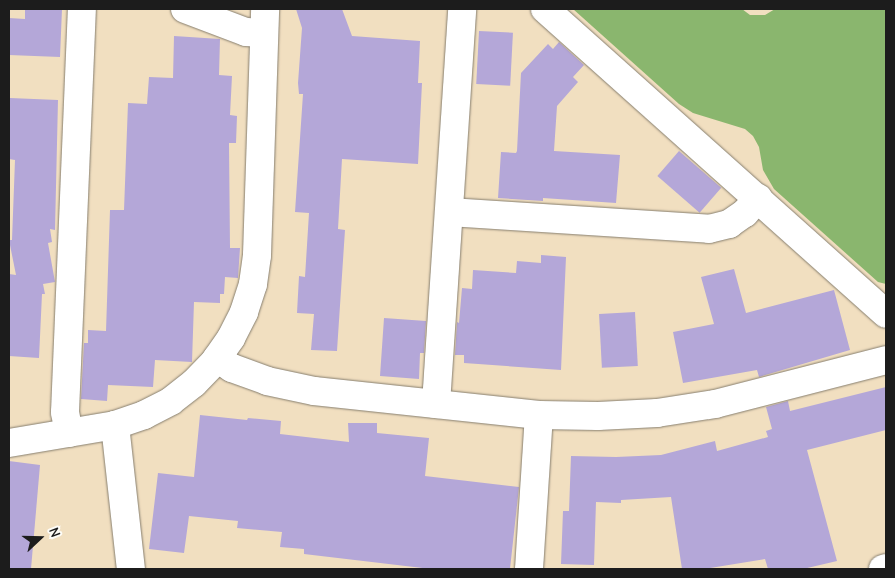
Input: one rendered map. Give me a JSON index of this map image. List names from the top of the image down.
{
  "north": "right"
}
